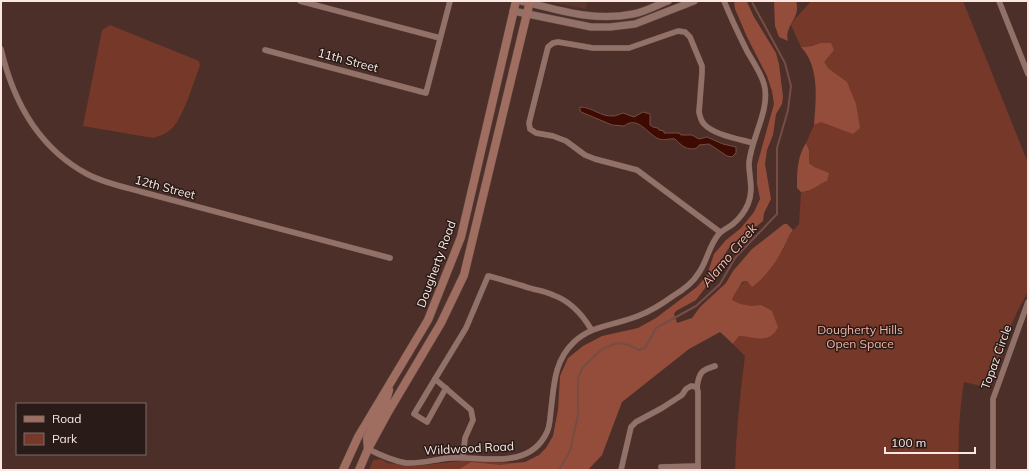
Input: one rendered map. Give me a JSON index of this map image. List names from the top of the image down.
{
  "streets": {
    "main road": ["Dougherty Road"],
    "street": [
      "11th Street",
      "12th Street",
      "Topaz Circle",
      "Wildwood Road"
    ]
  },
  "crossings": [
    ["Dougherty Road", "Wildwood Road"]
  ],
  "water": ["Alamo Creek"],
  "parks": ["Dougherty Hills Open Space"],
  "legend": ["Road", "Park"],
  "scale_bar": "100 m"
}
